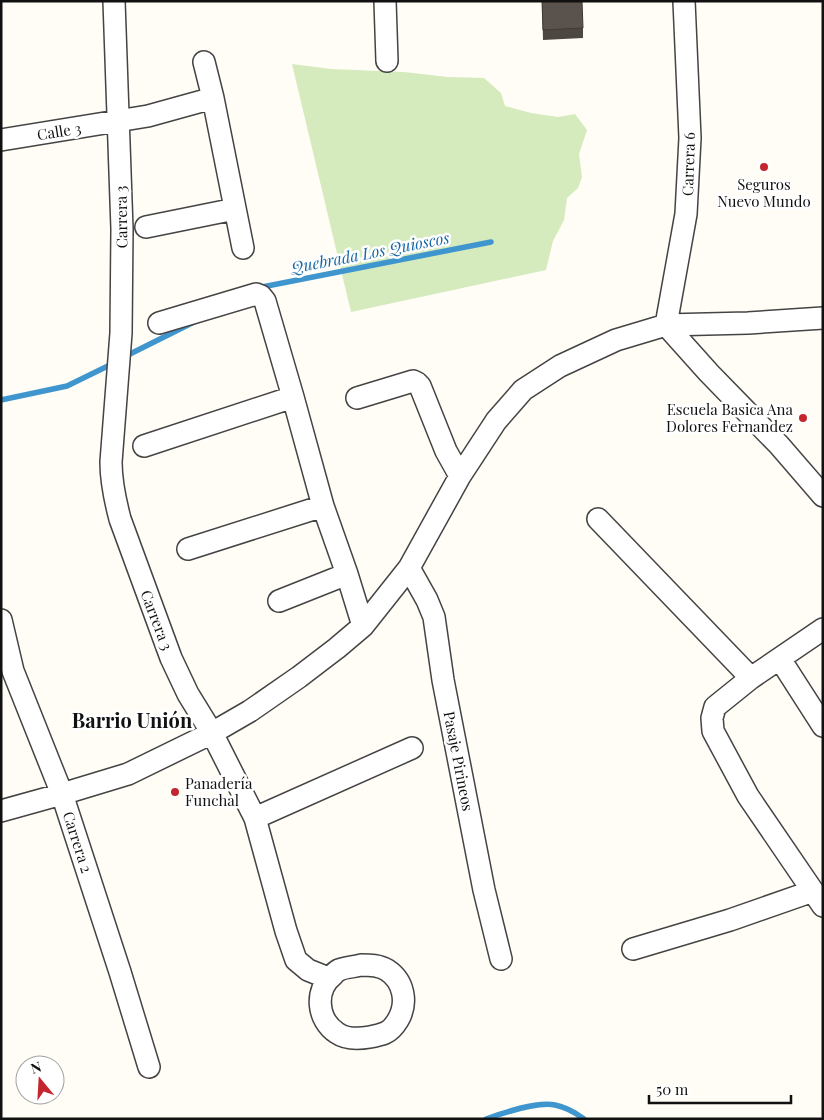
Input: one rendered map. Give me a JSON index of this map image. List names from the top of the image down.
{
  "streets": {
    "street": [
      "Calle 3",
      "Carrera 6",
      "Carrera 3",
      "Pasaje Pirineos",
      "Carrera 2"
    ]
  },
  "crossings": [
    ["Calle 3", "Carrera 3"]
  ],
  "districts": ["Barrio Unión"],
  "water": ["Quebrada Los Quioscos"],
  "places": ["Seguros Nuevo Mundo", "Escuela Basica Ana Dolores Fernandez", "Panadería Funchal"],
  "scale_bar": "50 m",
  "north": "top"
}
